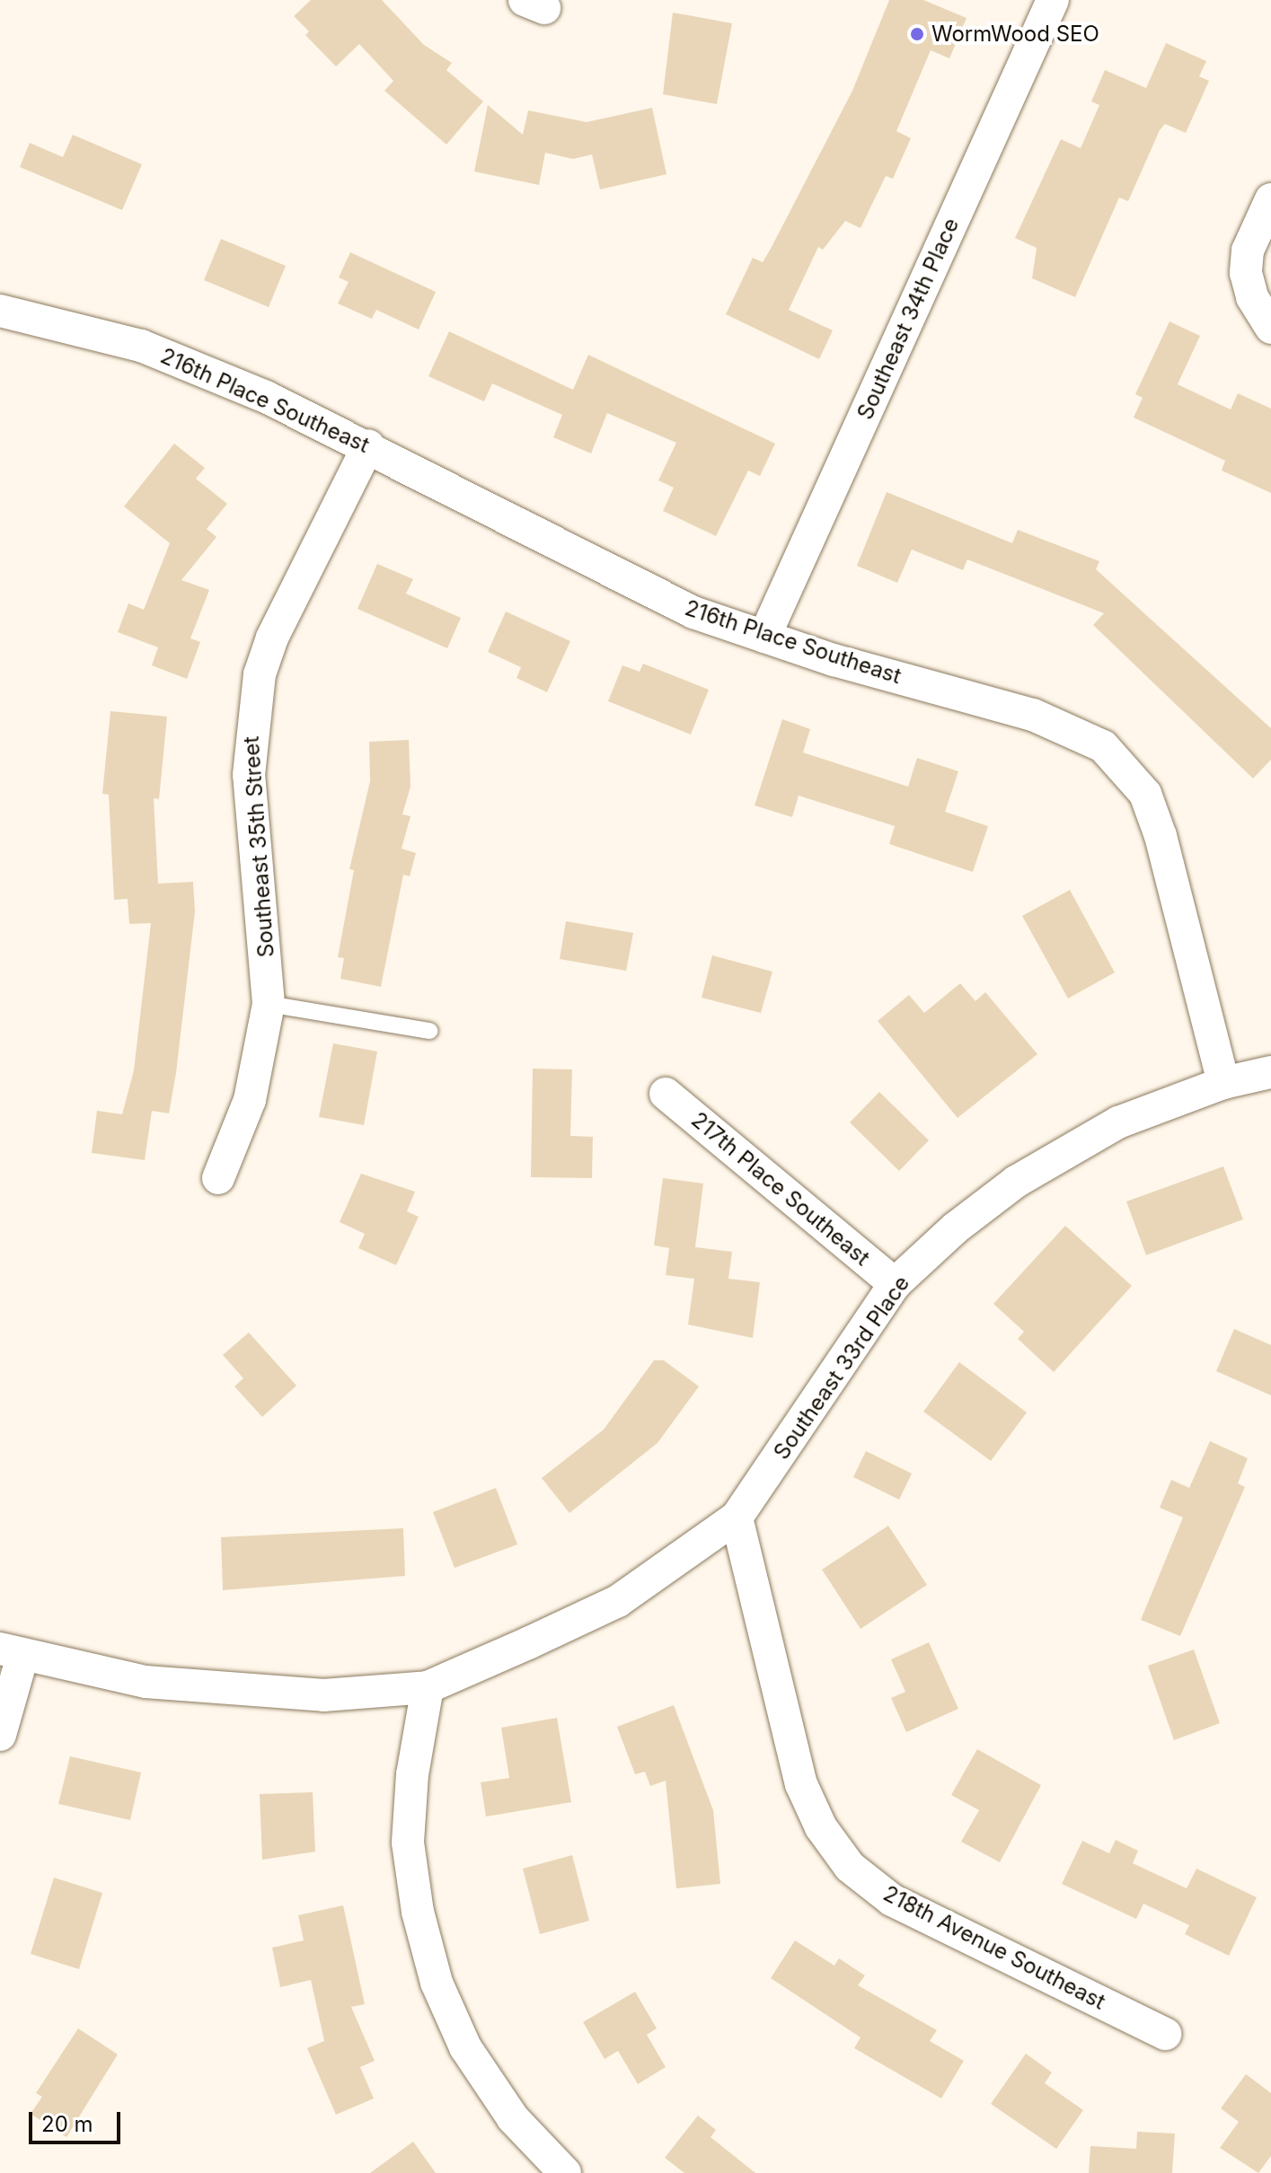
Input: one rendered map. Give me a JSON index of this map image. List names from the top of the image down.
{
  "streets": {
    "street": [
      "Southeast 34th Place",
      "216th Place Southeast",
      "Southeast 35th Street",
      "217th Place Southeast",
      "Southeast 33rd Place",
      "218th Avenue Southeast"
    ]
  },
  "crossings": [
    ["Southeast 34th Place", "216th Place Southeast"],
    ["216th Place Southeast", "Southeast 35th Street"],
    ["216th Place Southeast", "Southeast 33rd Place"],
    ["217th Place Southeast", "Southeast 33rd Place"],
    ["Southeast 33rd Place", "218th Avenue Southeast"]
  ],
  "places": ["WormWood SEO"],
  "scale_bar": "20 m"
}
